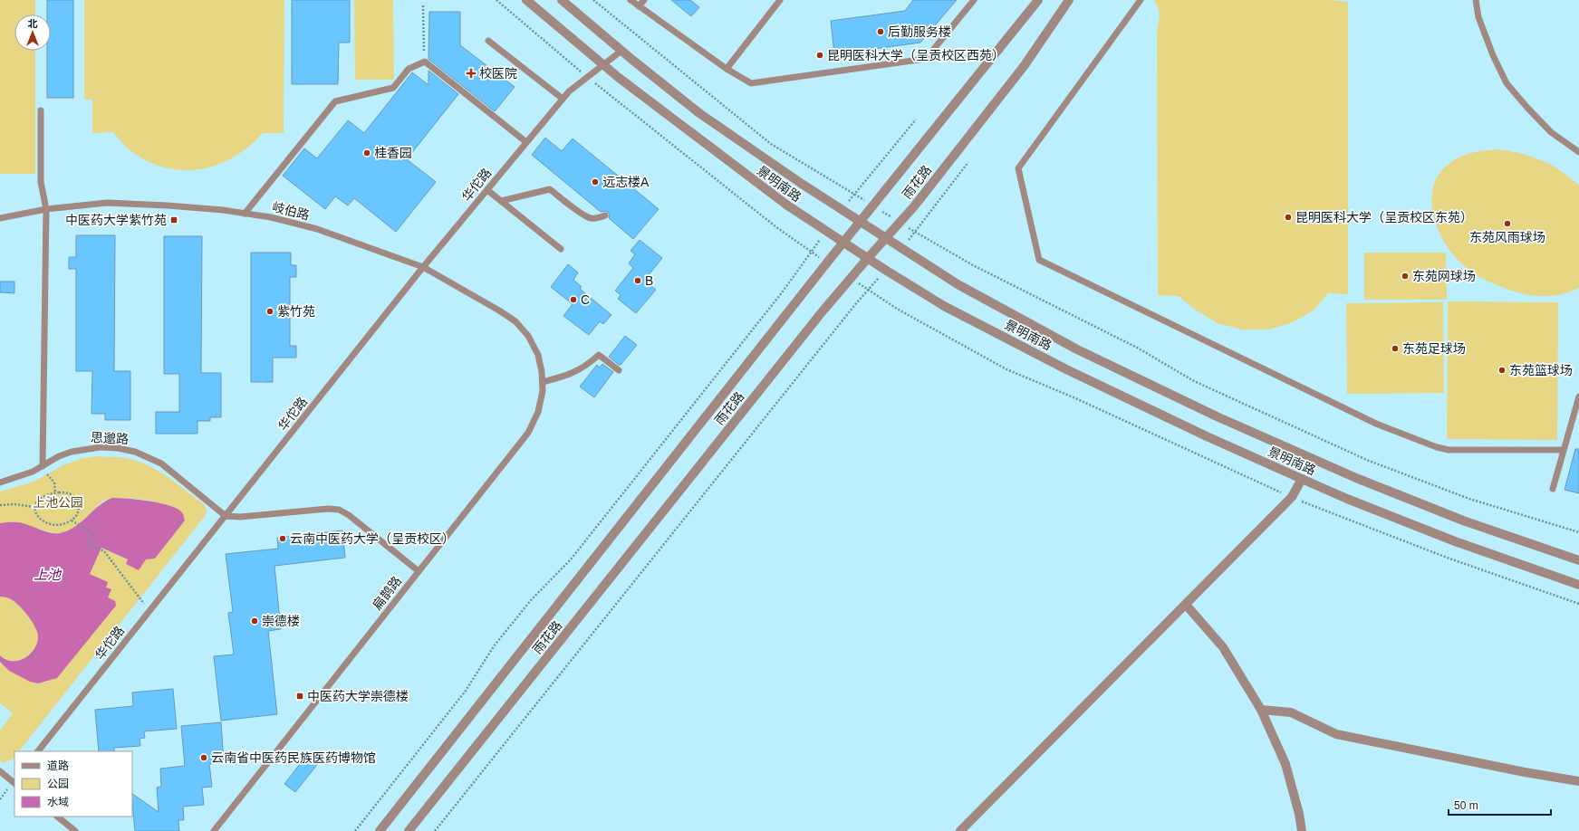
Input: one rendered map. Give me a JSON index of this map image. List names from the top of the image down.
{
  "streets": {
    "street": ["雨花路", "景明南路"],
    "lane": [
      "华佗路",
      "岐伯路",
      "思邈路",
      "扁鹊路"
    ]
  },
  "crossings": [
    ["雨花路", "景明南路"],
    ["景明南路", "华佗路"],
    ["华佗路", "岐伯路"],
    ["华佗路", "思邈路"],
    ["岐伯路", "扁鹊路"]
  ],
  "water": ["上池"],
  "parks": ["上池公园"],
  "places": {
    "other": [
      "后勤服务楼",
      "昆明医科大学（呈贡校区西苑）",
      "桂香园",
      "远志楼A",
      "昆明医科大学（呈贡校区东苑）",
      "东苑风雨球场",
      "东苑网球场",
      "B",
      "C",
      "紫竹苑",
      "东苑足球场",
      "东苑篮球场",
      "云南中医药大学（呈贡校区）",
      "崇德楼",
      "云南省中医药民族医药博物馆"
    ],
    "health": ["校医院"],
    "transit": ["中医药大学紫竹苑", "中医药大学崇德楼"]
  },
  "legend": ["道路", "公园", "水域"],
  "scale_bar": "50 m",
  "north": "top"
}
